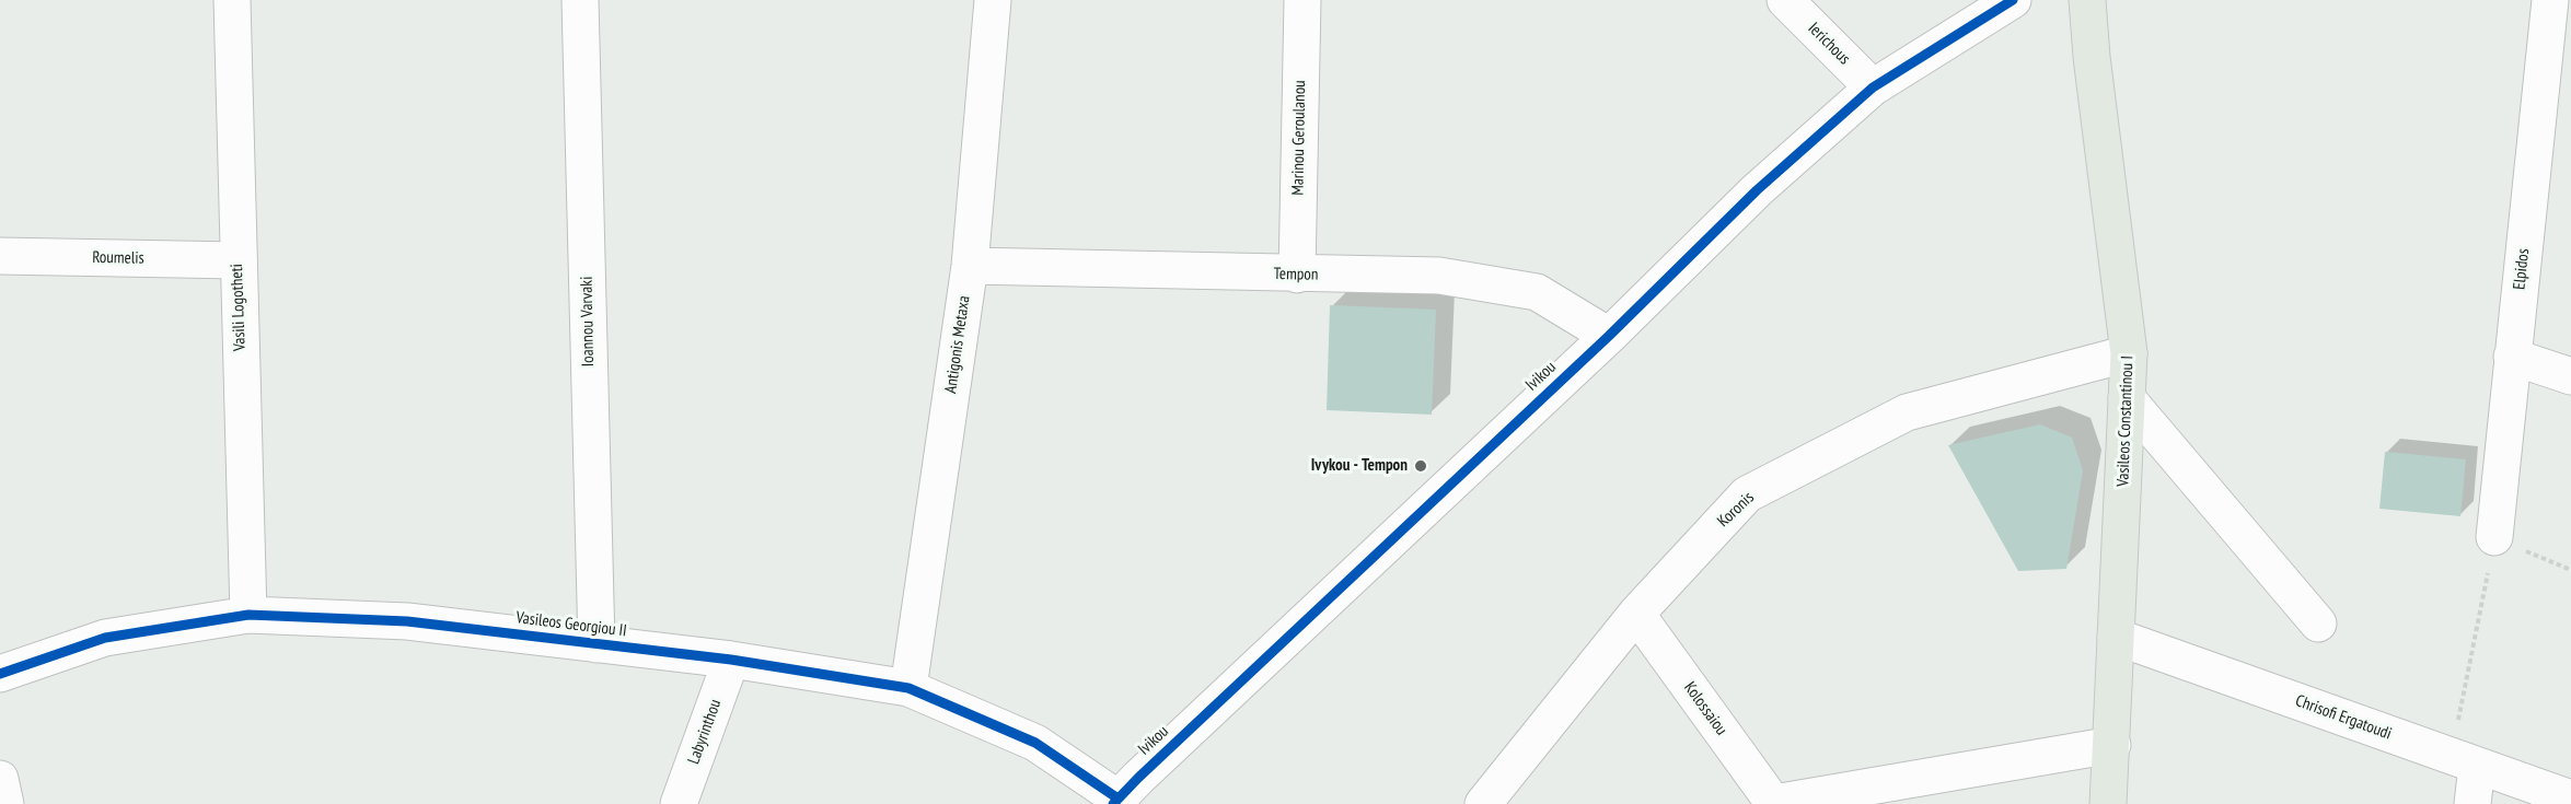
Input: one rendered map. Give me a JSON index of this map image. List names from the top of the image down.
{
  "streets": {
    "main road": ["Vasileos Constantinou I"],
    "street": [
      "Ierichous",
      "Marinou Geroulanou",
      "Roumelis",
      "Elpidos",
      "Tempon",
      "Vasili Logotheti",
      "Ioannou Varvaki",
      "Antigonis Metaxa",
      "Ivikou",
      "Koronis",
      "Vasileos Georgiou II",
      "Kolossaiou",
      "Chrisofi Ergatoudi",
      "Labyrinthou"
    ]
  },
  "crossings": [
    ["Ierichous", "Ivikou"],
    ["Marinou Geroulanou", "Tempon"],
    ["Roumelis", "Vasili Logotheti"],
    ["Tempon", "Antigonis Metaxa"],
    ["Tempon", "Ivikou"],
    ["Vasili Logotheti", "Vasileos Georgiou II"],
    ["Ioannou Varvaki", "Vasileos Georgiou II"],
    ["Antigonis Metaxa", "Vasileos Georgiou II"],
    ["Ivikou", "Vasileos Georgiou II"],
    ["Vasileos Constantinou I", "Koronis"],
    ["Vasileos Constantinou I", "Chrisofi Ergatoudi"],
    ["Koronis", "Kolossaiou"],
    ["Vasileos Georgiou II", "Labyrinthou"]
  ],
  "places": ["Ivykou - Tempon"]
}
